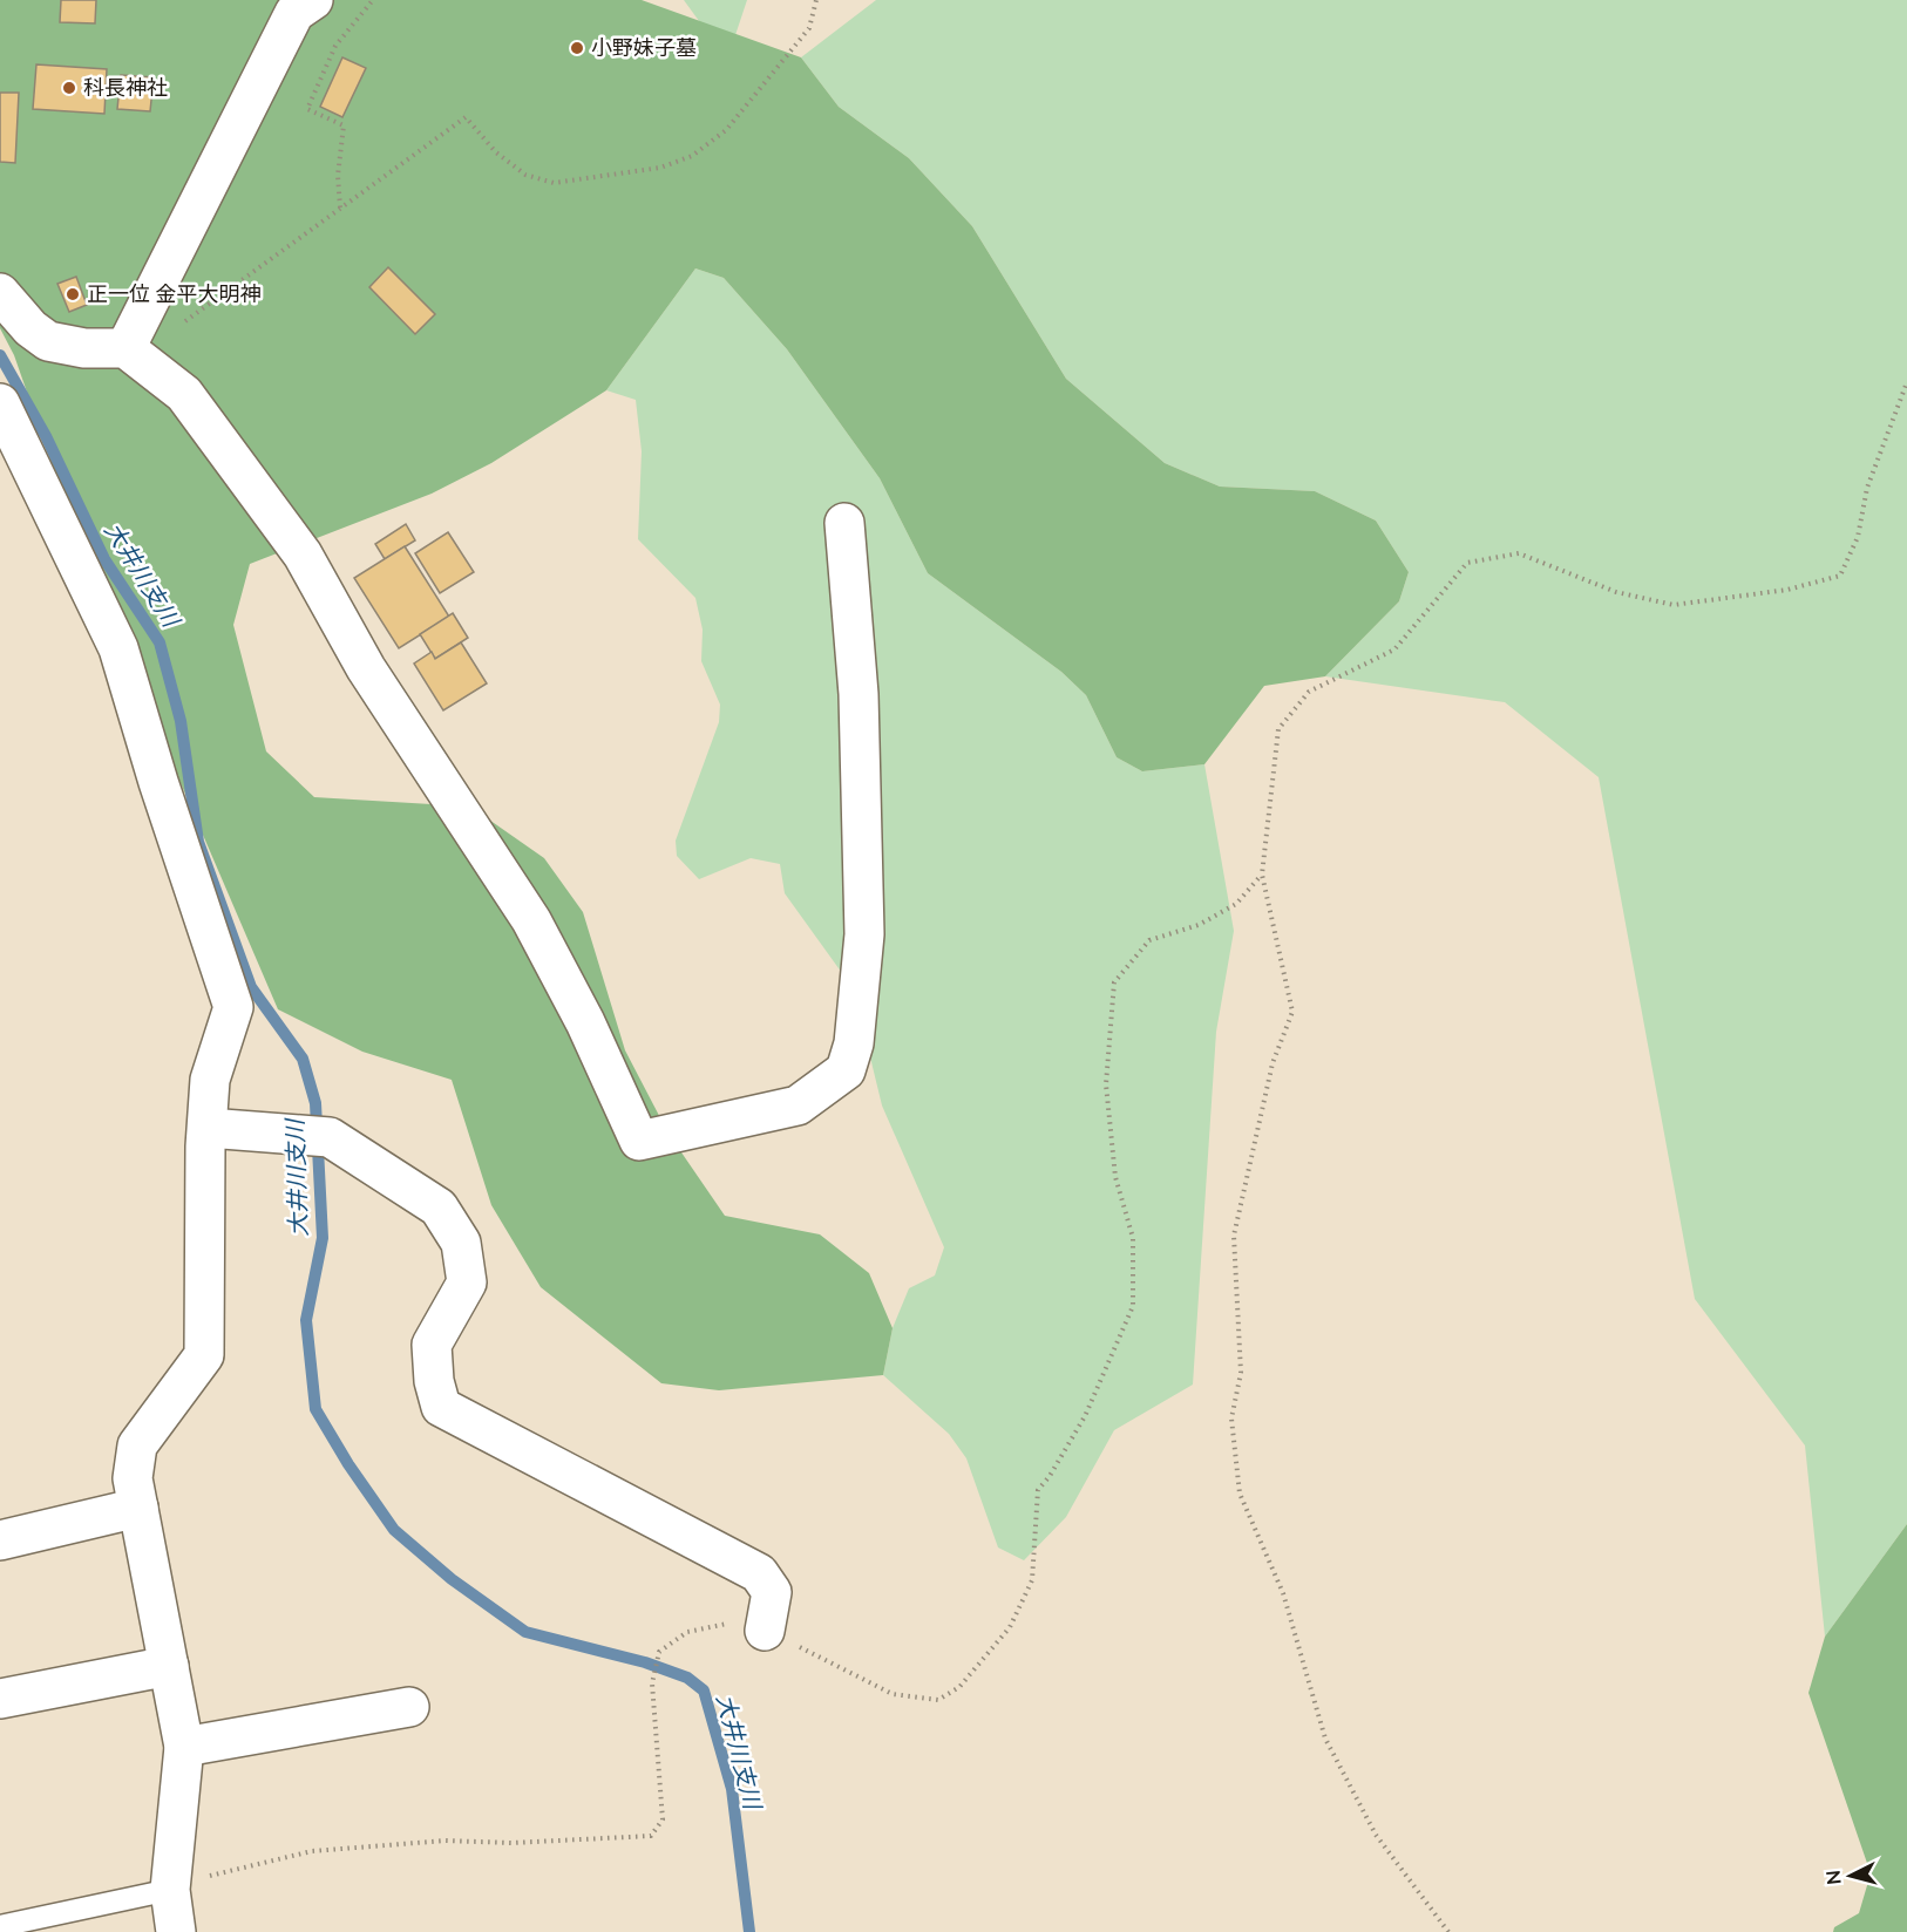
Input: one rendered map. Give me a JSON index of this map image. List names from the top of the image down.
{
  "water": ["大井川支川"],
  "places": ["小野妹子墓", "科長神社", "正一位 金平大明神"],
  "north": "left"
}
